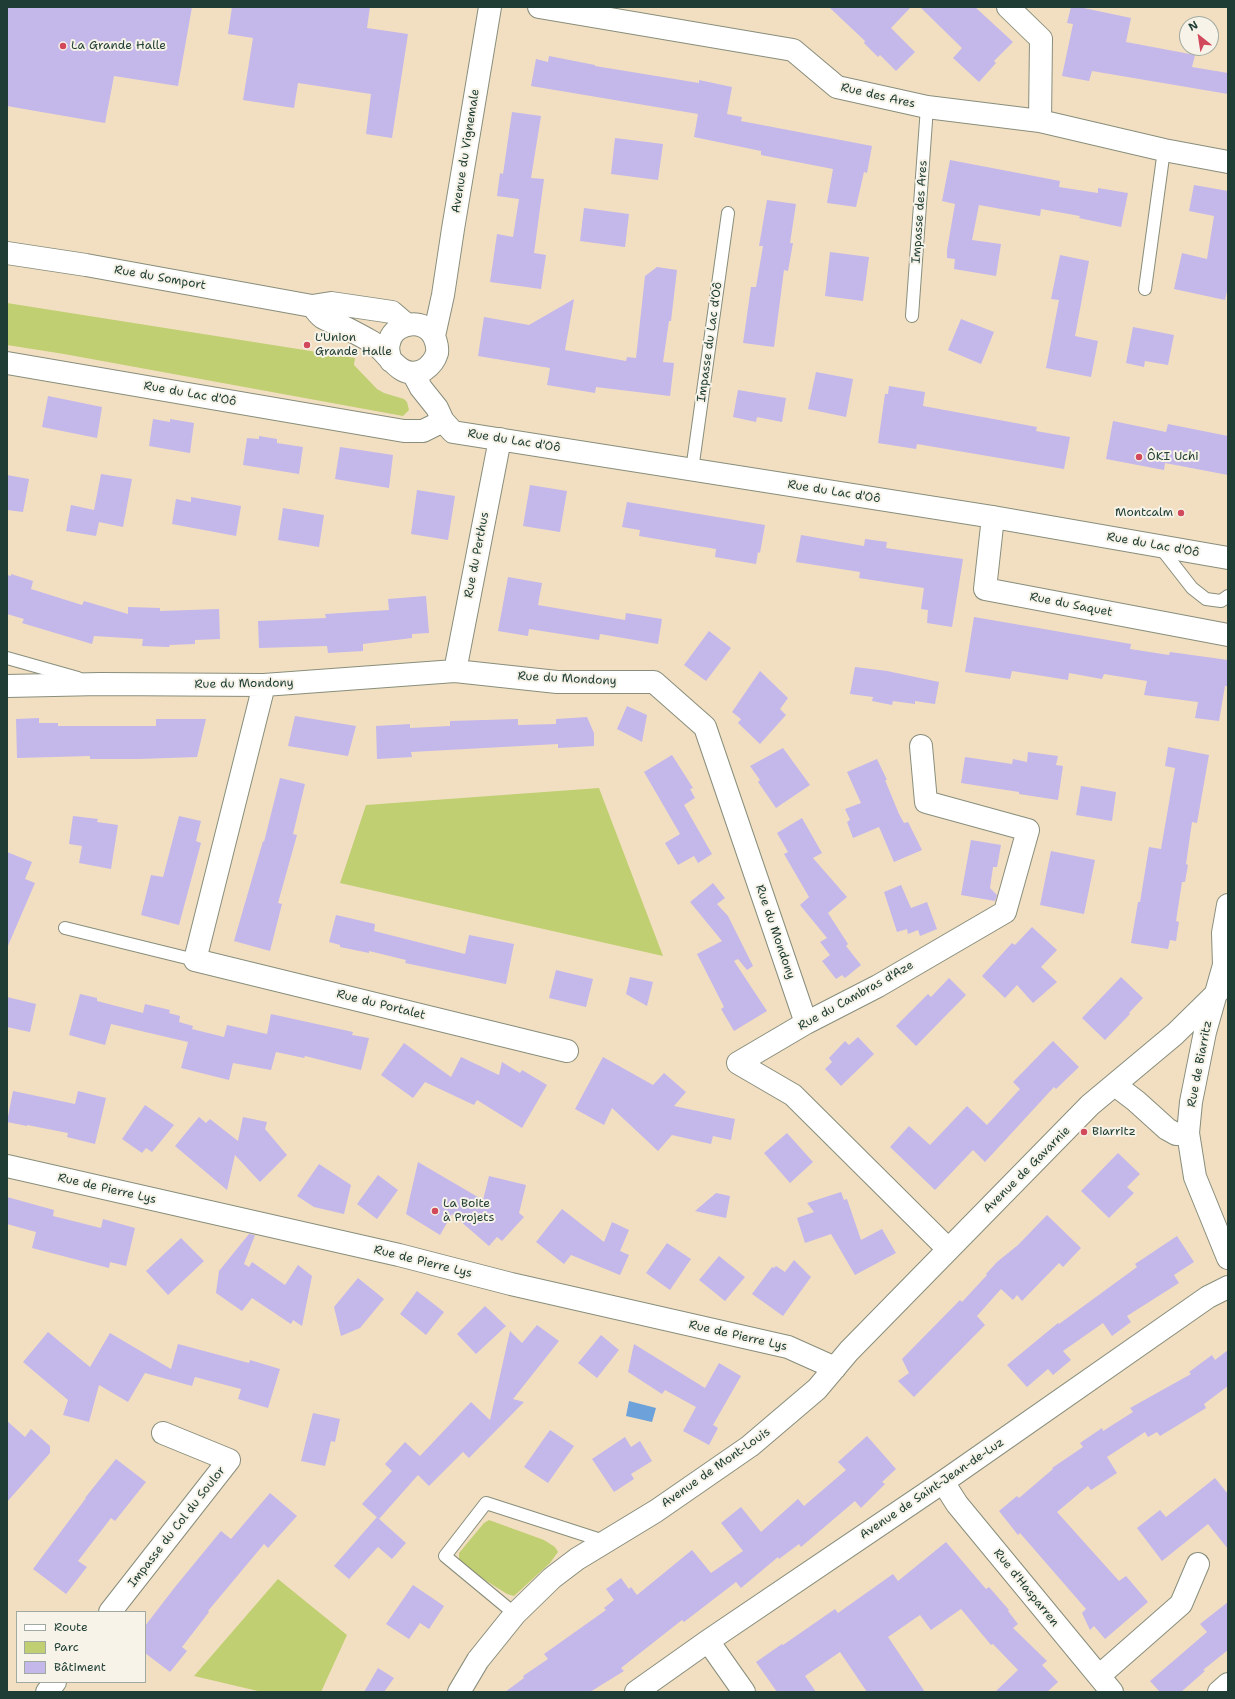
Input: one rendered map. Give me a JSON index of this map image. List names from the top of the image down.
{
  "streets": {
    "street": [
      "Rue des Ares",
      "Avenue du Vignemale",
      "Rue du Somport",
      "Rue du Lac d'Oô",
      "Rue du Perthus",
      "Rue du Saquet",
      "Rue du Mondony",
      "Rue du Cambras d'Aze",
      "Rue du Portalet",
      "Rue de Biarritz",
      "Avenue de Gavarnie",
      "Rue de Pierre Lys",
      "Avenue de Mont-Louis",
      "Avenue de Saint-Jean-de-Luz",
      "Impasse du Col du Soulor",
      "Rue d'Hasparren"
    ],
    "lane": ["Impasse des Ares", "Impasse du Lac d'Oô"]
  },
  "crossings": [
    ["Rue des Ares", "Impasse des Ares"],
    ["Avenue du Vignemale", "Rue du Somport"],
    ["Avenue du Vignemale", "Rue du Lac d'Oô"],
    ["Rue du Somport", "Rue du Lac d'Oô"],
    ["Impasse du Lac d'Oô", "Rue du Lac d'Oô"],
    ["Rue du Lac d'Oô", "Rue du Perthus"],
    ["Rue du Lac d'Oô", "Rue du Saquet"],
    ["Rue du Perthus", "Rue du Mondony"],
    ["Rue du Mondony", "Rue du Cambras d'Aze"],
    ["Rue du Cambras d'Aze", "Avenue de Gavarnie"],
    ["Rue de Biarritz", "Avenue de Gavarnie"],
    ["Avenue de Gavarnie", "Rue de Pierre Lys"],
    ["Avenue de Gavarnie", "Avenue de Mont-Louis"],
    ["Rue de Pierre Lys", "Avenue de Mont-Louis"],
    ["Avenue de Saint-Jean-de-Luz", "Rue d'Hasparren"]
  ],
  "places": [
    "La Grande Halle",
    "L'Union Grande Halle",
    "ÔKI Uchi",
    "Montcalm",
    "Biarritz",
    "La Boite à Projets"
  ],
  "legend": ["Route", "Parc", "Bâtiment"],
  "north": "top left"
}
